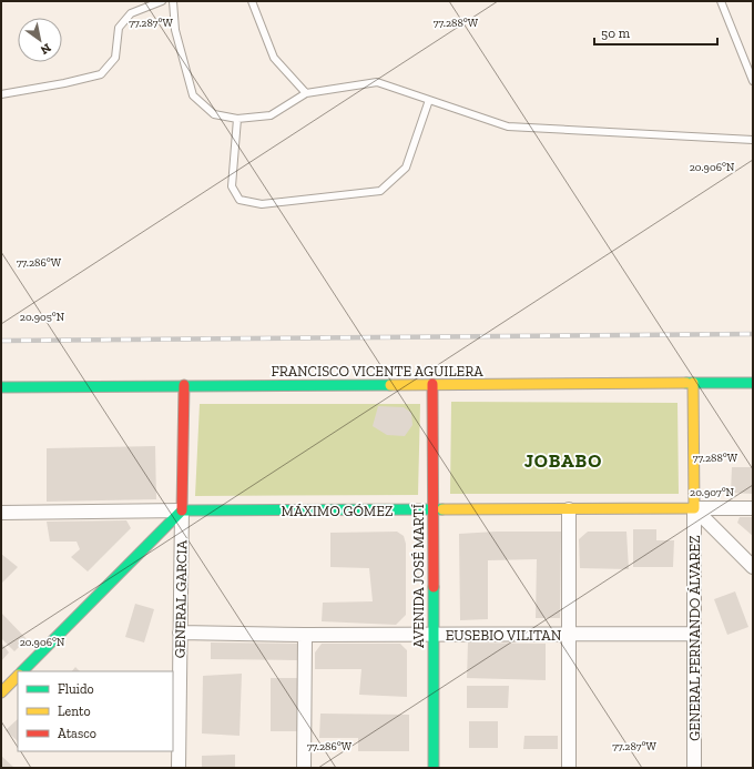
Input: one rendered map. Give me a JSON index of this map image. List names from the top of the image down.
{
  "streets": {
    "main road": ["FRANCISCO VICENTE AGUILERA", "MÁXIMO GÓMEZ", "AVENIDA JOSÉ MARTÍ"],
    "street": ["GENERAL GARCIA", "EUSEBIO VILITAN", "GENERAL FERNANDO ÁLVAREZ"]
  },
  "crossings": [
    ["FRANCISCO VICENTE AGUILERA", "AVENIDA JOSÉ MARTÍ"],
    ["MÁXIMO GÓMEZ", "AVENIDA JOSÉ MARTÍ"],
    ["MÁXIMO GÓMEZ", "GENERAL GARCIA"],
    ["MÁXIMO GÓMEZ", "GENERAL FERNANDO ÁLVAREZ"],
    ["AVENIDA JOSÉ MARTÍ", "EUSEBIO VILITAN"],
    ["GENERAL GARCIA", "EUSEBIO VILITAN"],
    ["EUSEBIO VILITAN", "GENERAL FERNANDO ÁLVAREZ"]
  ],
  "districts": ["JOBABO"],
  "legend": ["Fluido", "Lento", "Atasco"],
  "scale_bar": "50 m",
  "north": "bottom right",
  "coordinates": [
    "77.287°W",
    "77.288°W",
    "20.906°N",
    "77.286°W",
    "20.905°N",
    "20.907°N"
  ]
}
